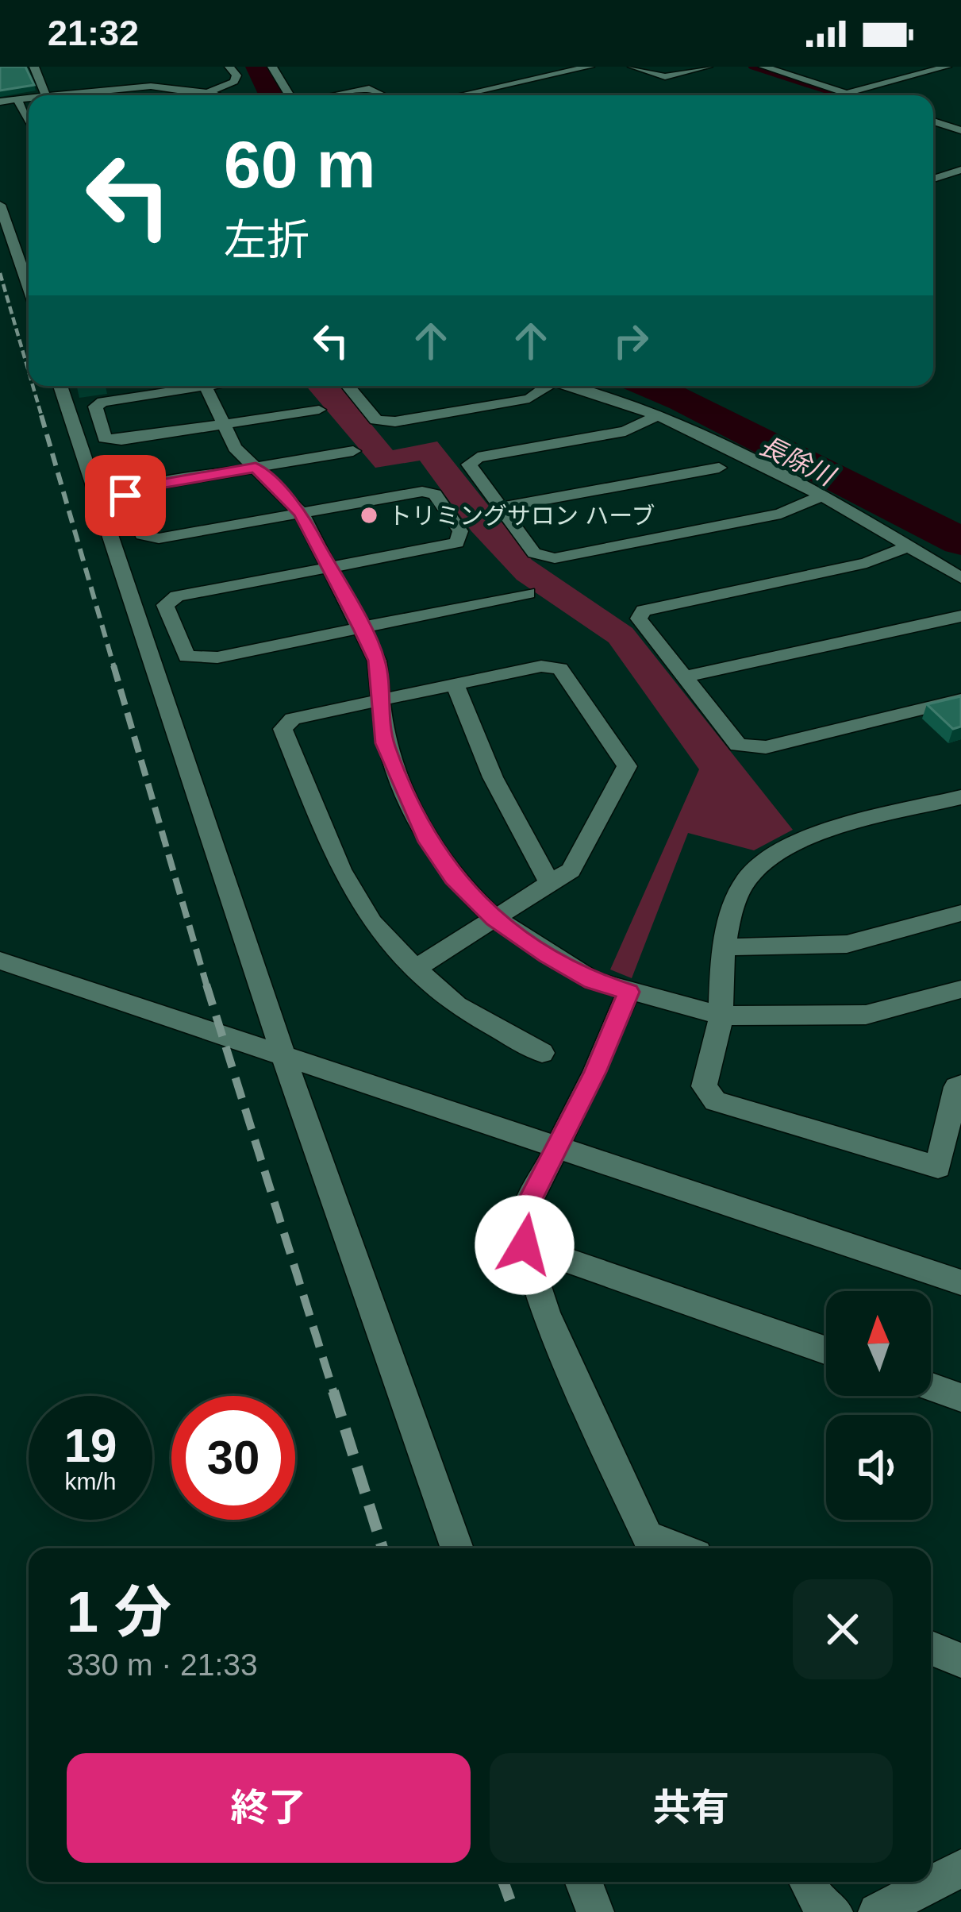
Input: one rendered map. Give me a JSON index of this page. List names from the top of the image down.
{
  "water": ["長除川"],
  "places": ["トリミングサロン ハーブ"],
  "north": "top",
  "page": {
    "status": "21:32",
    "turn": ["60 m", "左折"],
    "speed": "19 km/h",
    "limit": "30",
    "heading": ["1 分", "330 m · 21:33"],
    "buttons": ["終了", "共有"]
  }
}
